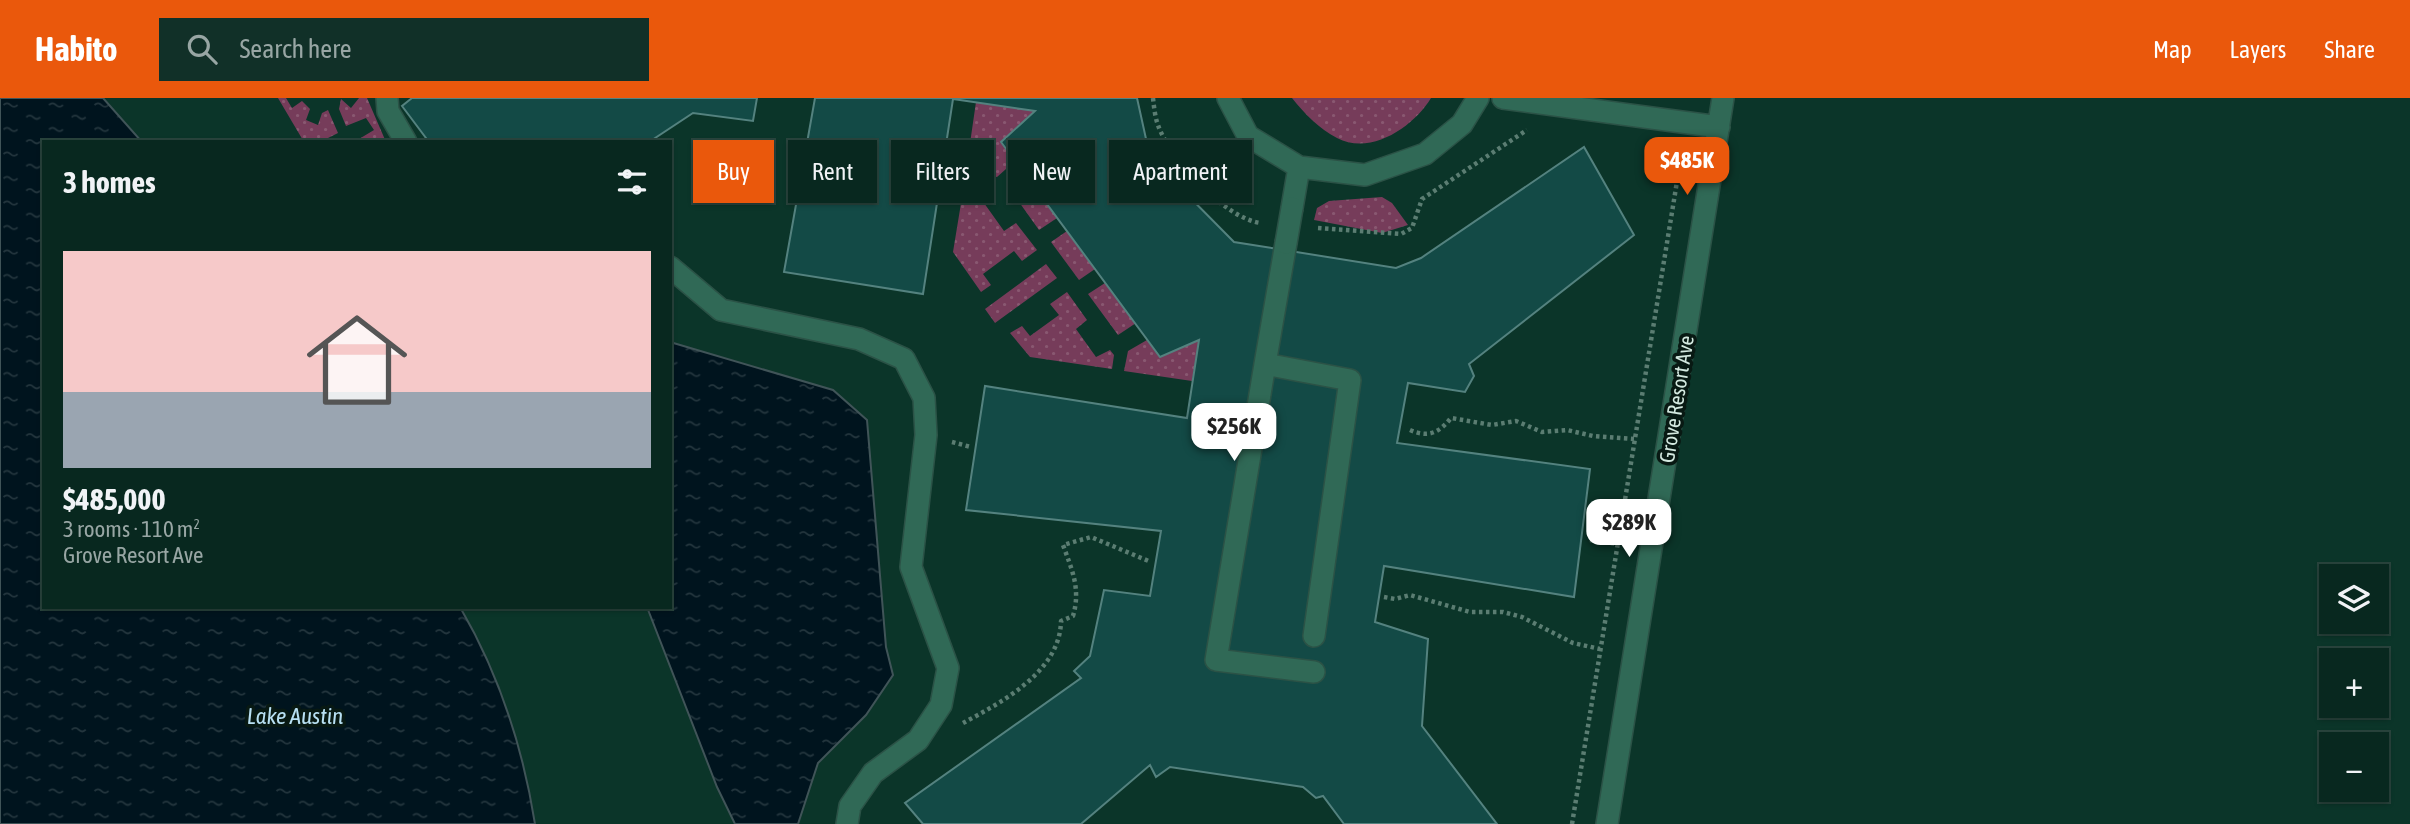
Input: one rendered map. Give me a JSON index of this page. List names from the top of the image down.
{
  "streets": {
    "street": ["Grove Resort Ave"]
  },
  "water": ["Lake Austin"],
  "page": {
    "header": "Habito",
    "search": "Search here",
    "nav": ["Map", "Layers", "Share"],
    "price": ["$485K", "$256K", "$289K"],
    "chip": [
      "Buy",
      "Rent",
      "Filters",
      "New",
      "Apartment"
    ],
    "heading": "3 homes",
    "list": [
      {
        "name": "$485,000",
        "note": "3 rooms · 110 m² · Grove Resort Ave"
      }
    ],
    "map_buttons": ["+", "−"]
  }
}
